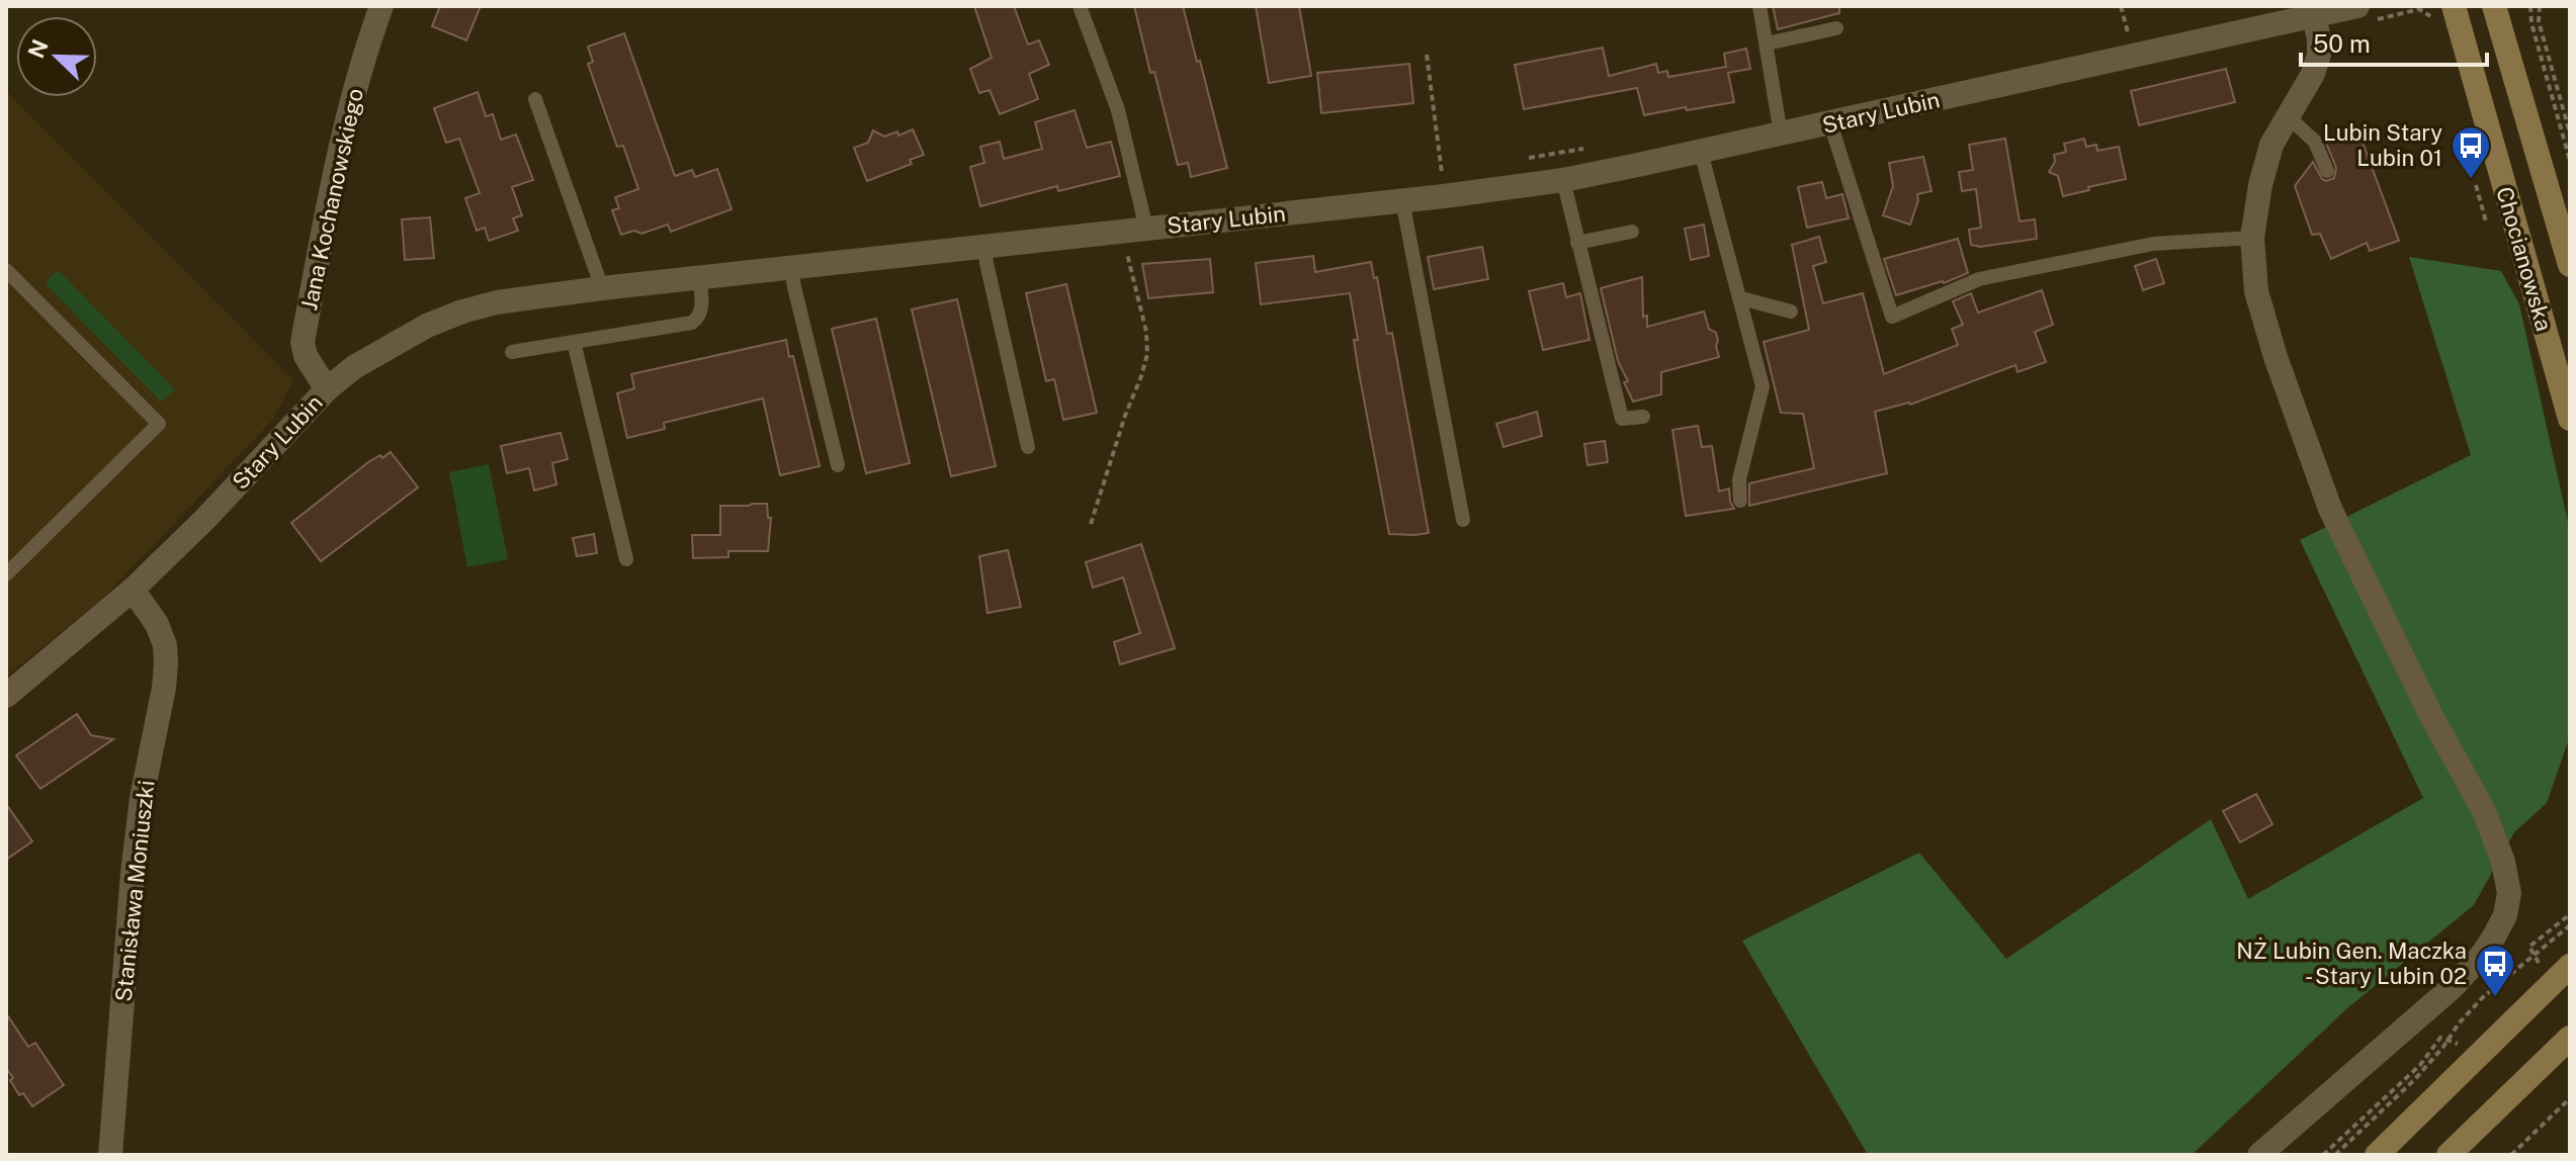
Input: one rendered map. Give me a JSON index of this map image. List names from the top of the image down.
{
  "streets": {
    "street": [
      "Stary Lubin",
      "Jana Kochanowskiego",
      "Chocianowska",
      "Stanisława Moniuszki"
    ]
  },
  "crossings": [
    ["Stary Lubin", "Jana Kochanowskiego"],
    ["Stary Lubin", "Stanisława Moniuszki"]
  ],
  "places": {
    "bus stop": ["Lubin Stary Lubin 01", "NŻ Lubin Gen. Maczka - Stary Lubin 02"]
  },
  "scale_bar": "50 m",
  "north": "top left"
}
